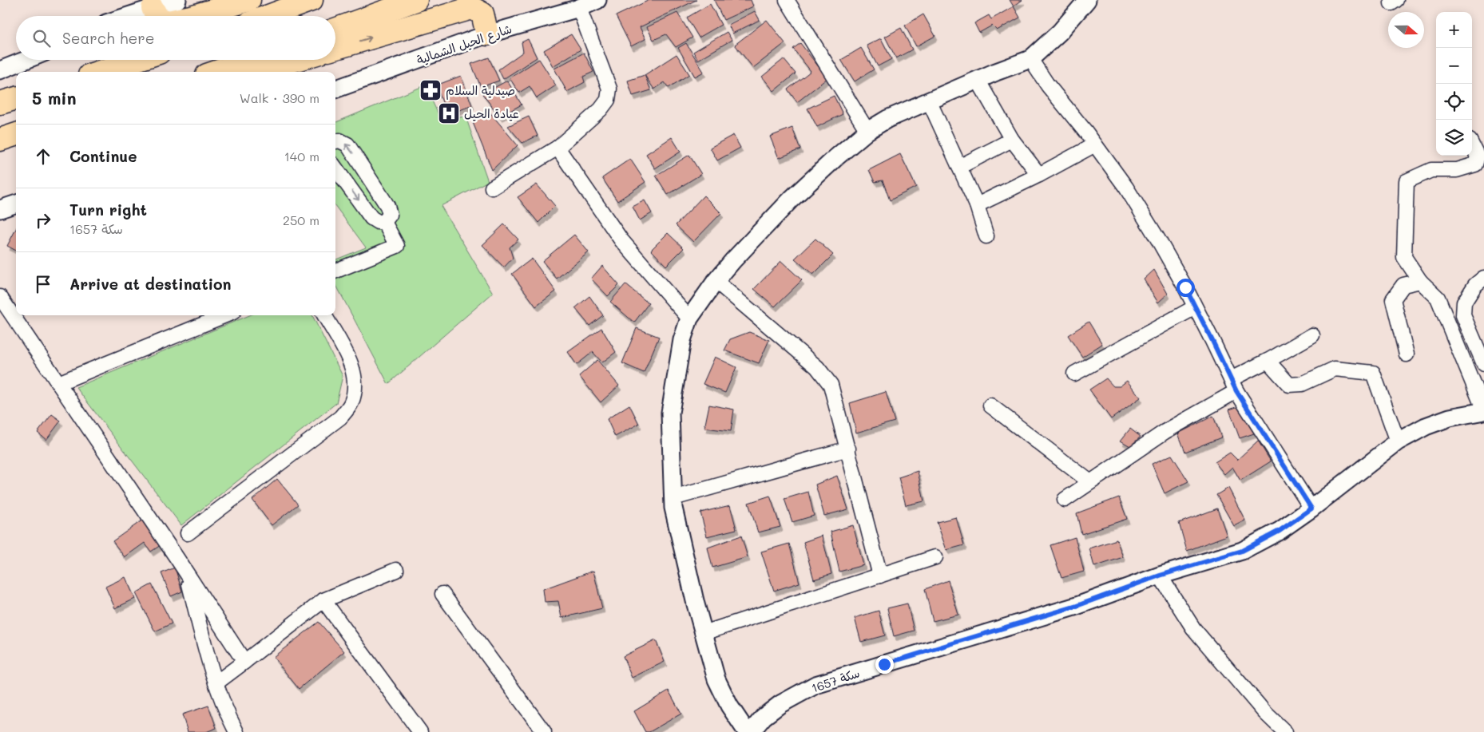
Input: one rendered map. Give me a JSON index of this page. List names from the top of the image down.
{
  "streets": {
    "street": ["شارع الحيل الشمالية", "سكة 1657"]
  },
  "places": {
    "pharmacy": ["صيدلية السلام"],
    "hospital": ["عيادة الحيل"]
  },
  "north": "right",
  "page": {
    "map_buttons": ["+", "−"],
    "search": "Search here",
    "heading": ["5 min", "Walk · 390 m"],
    "list": [
      ["Continue", "140 m"],
      ["Turn right", "سكة 1657", "250 m"],
      "Arrive at destination"
    ]
  }
}
